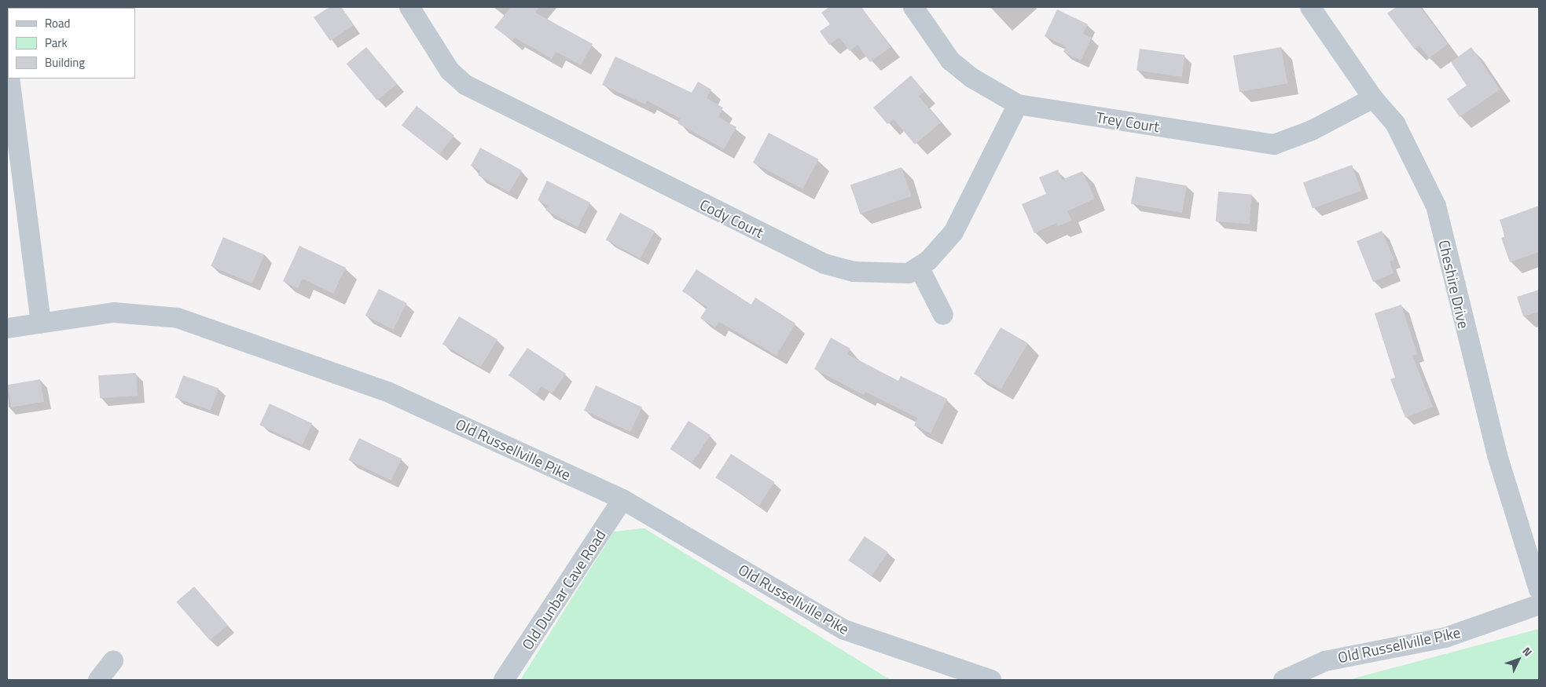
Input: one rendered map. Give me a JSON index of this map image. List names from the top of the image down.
{
  "streets": {
    "street": [
      "Trey Court",
      "Cody Court",
      "Cheshire Drive",
      "Old Russellville Pike",
      "Old Dunbar Cave Road"
    ]
  },
  "crossings": [
    ["Trey Court", "Cody Court"],
    ["Trey Court", "Cheshire Drive"],
    ["Old Russellville Pike", "Old Dunbar Cave Road"]
  ],
  "legend": ["Road", "Park", "Building"],
  "north": "top right"
}
